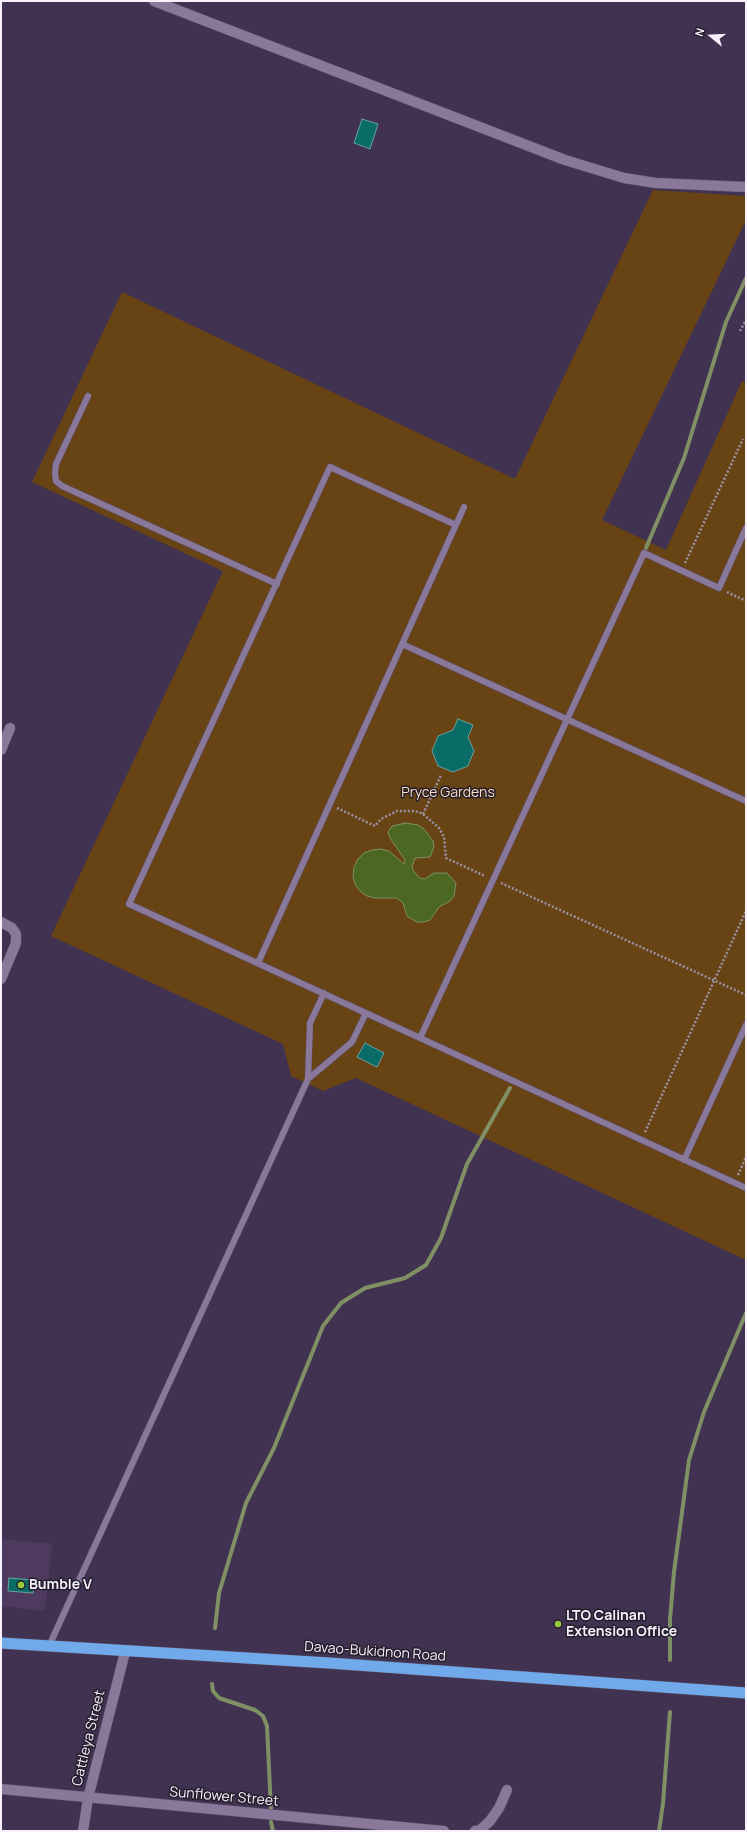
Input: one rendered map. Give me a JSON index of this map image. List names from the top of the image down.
{
  "streets": {
    "highway": ["Davao-Bukidnon Road"],
    "street": ["Cattleya Street", "Sunflower Street"]
  },
  "crossings": [
    ["Davao-Bukidnon Road", "Cattleya Street"],
    ["Cattleya Street", "Sunflower Street"]
  ],
  "parks": ["Pryce Gardens"],
  "places": ["Bumble V", "LTO Calinan Extension Office"],
  "north": "left"
}
